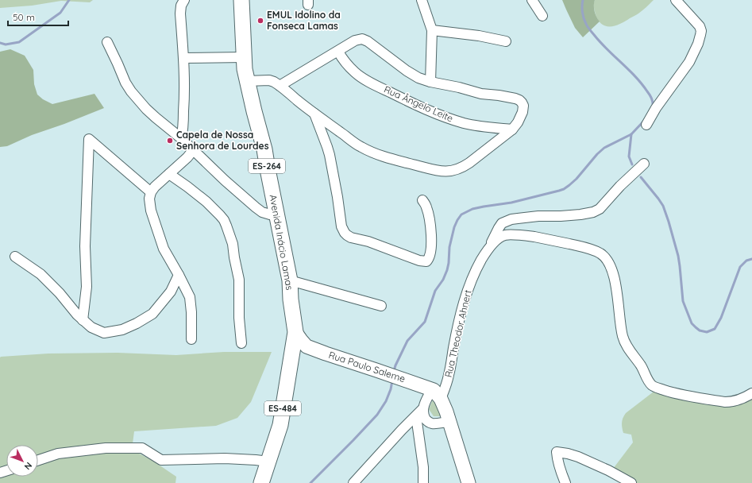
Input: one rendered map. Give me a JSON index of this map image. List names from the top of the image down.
{
  "streets": {
    "main road": [
      "ES-264",
      "Avenida Inácio Lamas",
      "Rua Paulo Saleme",
      "ES-484"
    ],
    "street": ["Rua Ângelo Leite", "Rua Theodor Ahnert"]
  },
  "crossings": [
    ["Avenida Inácio Lamas", "Rua Paulo Saleme"],
    ["Rua Theodor Ahnert", "Rua Paulo Saleme"]
  ],
  "places": ["EMUL Idolino da Fonseca Lamas", "Capela de Nossa Senhora de Lourdes"],
  "scale_bar": "50 m",
  "north": "bottom right"
}
